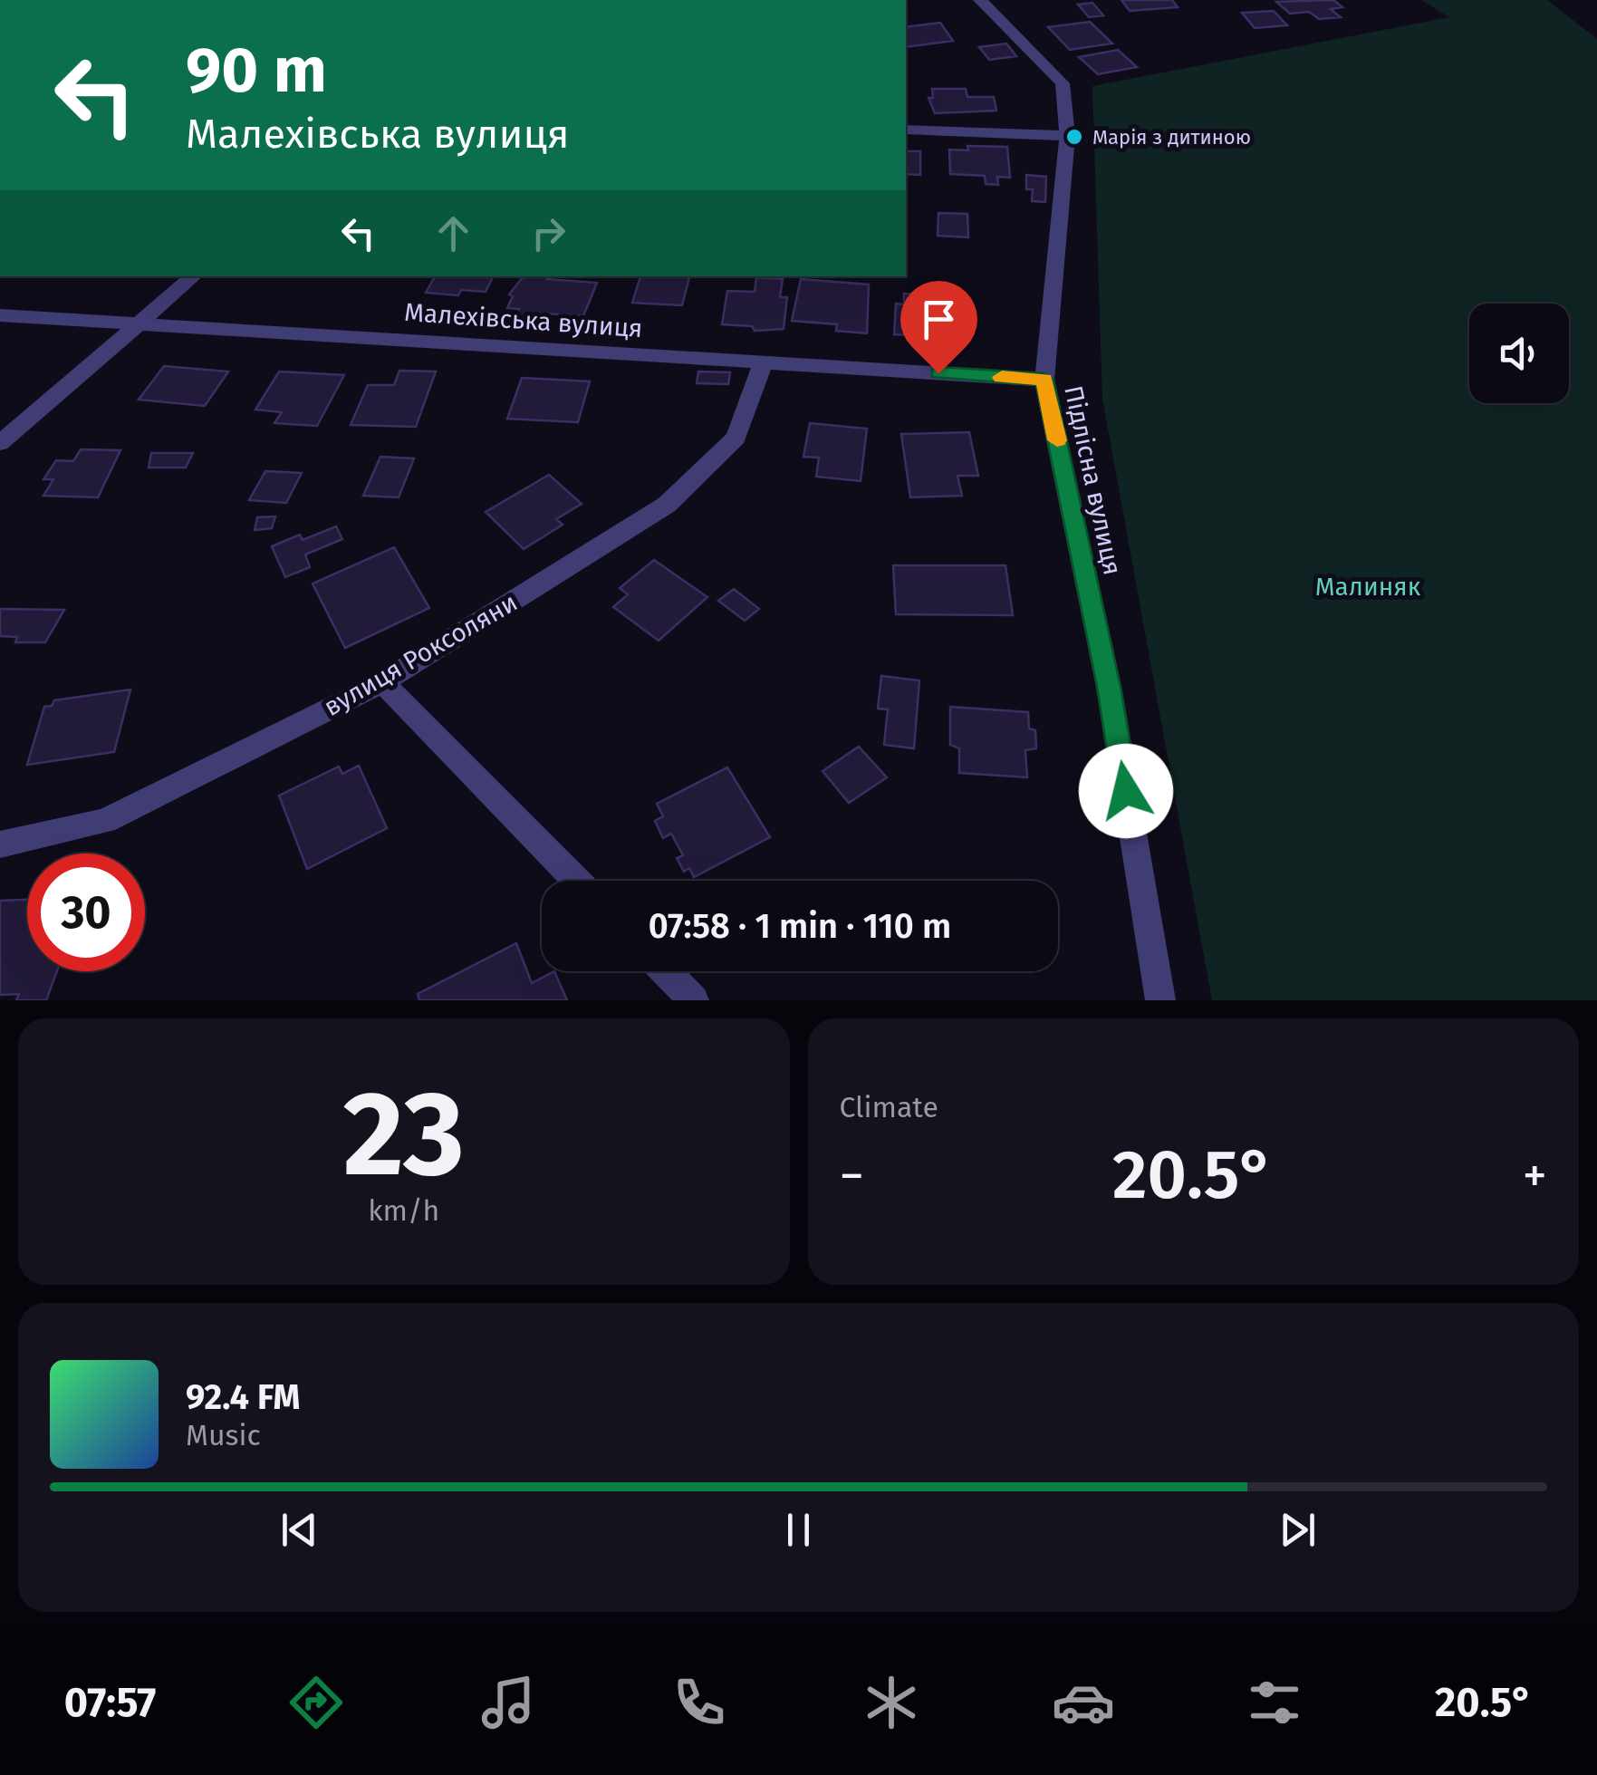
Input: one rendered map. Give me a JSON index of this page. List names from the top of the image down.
{
  "streets": {
    "street": ["Малехівська вулиця", "Підлісна вулиця", "вулиця Роксоляни"]
  },
  "crossings": [
    ["Малехівська вулиця", "Підлісна вулиця"],
    ["Малехівська вулиця", "вулиця Роксоляни"]
  ],
  "parks": ["Малиняк"],
  "places": ["Марія з дитиною"],
  "page": {
    "turn": ["90 m", "Малехівська вулиця"],
    "limit": "30",
    "trip": "07:58 · 1 min · 110 m",
    "tile": [
      ["23", "km/h"],
      "Climate"
    ],
    "heat": ["−", "20.5°", "+"],
    "song": ["92.4 FM", "Music"],
    "tabs": ["07:57", "20.5°"]
  }
}
